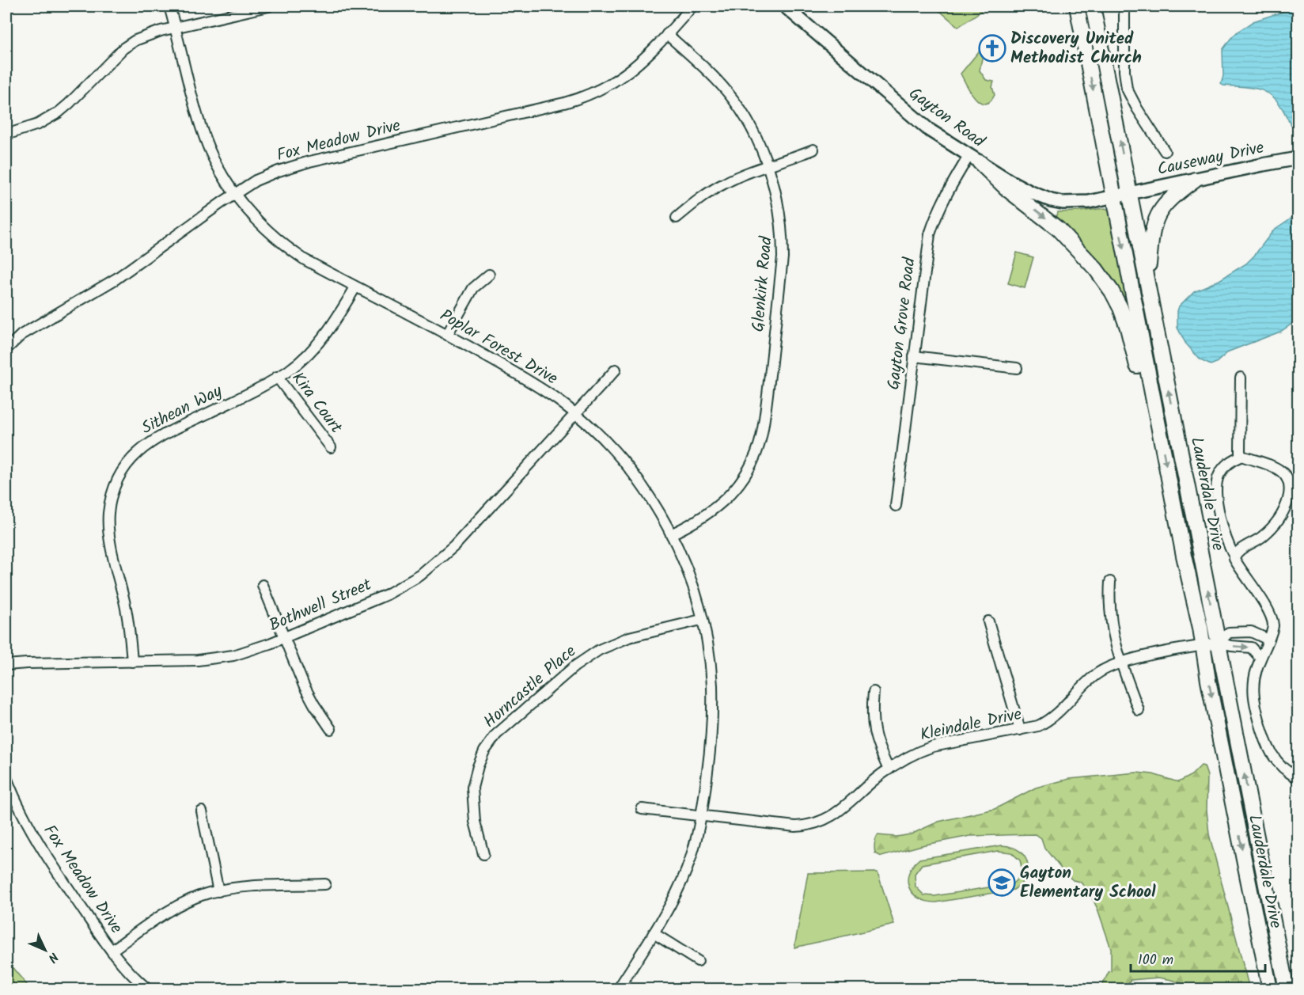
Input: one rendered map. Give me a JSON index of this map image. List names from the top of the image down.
{
  "streets": {
    "main road": ["Lauderdale Drive"],
    "street": [
      "Gayton Road",
      "Fox Meadow Drive",
      "Causeway Drive",
      "Glenkirk Road",
      "Gayton Grove Road",
      "Poplar Forest Drive",
      "Kira Court",
      "Sithean Way",
      "Bothwell Street",
      "Horncastle Place",
      "Kleindale Drive"
    ]
  },
  "crossings": [
    ["Gayton Road", "Causeway Drive"],
    ["Gayton Road", "Gayton Grove Road"],
    ["Gayton Road", "Lauderdale Drive"],
    ["Fox Meadow Drive", "Glenkirk Road"],
    ["Fox Meadow Drive", "Poplar Forest Drive"],
    ["Causeway Drive", "Lauderdale Drive"],
    ["Glenkirk Road", "Poplar Forest Drive"],
    ["Poplar Forest Drive", "Sithean Way"],
    ["Poplar Forest Drive", "Bothwell Street"],
    ["Poplar Forest Drive", "Horncastle Place"],
    ["Poplar Forest Drive", "Kleindale Drive"],
    ["Kira Court", "Sithean Way"],
    ["Sithean Way", "Bothwell Street"],
    ["Lauderdale Drive", "Kleindale Drive"]
  ],
  "places": {
    "church": ["Discovery United Methodist Church"],
    "school or university": ["Gayton Elementary School"]
  },
  "scale_bar": "100 m",
  "north": "bottom right"
}
